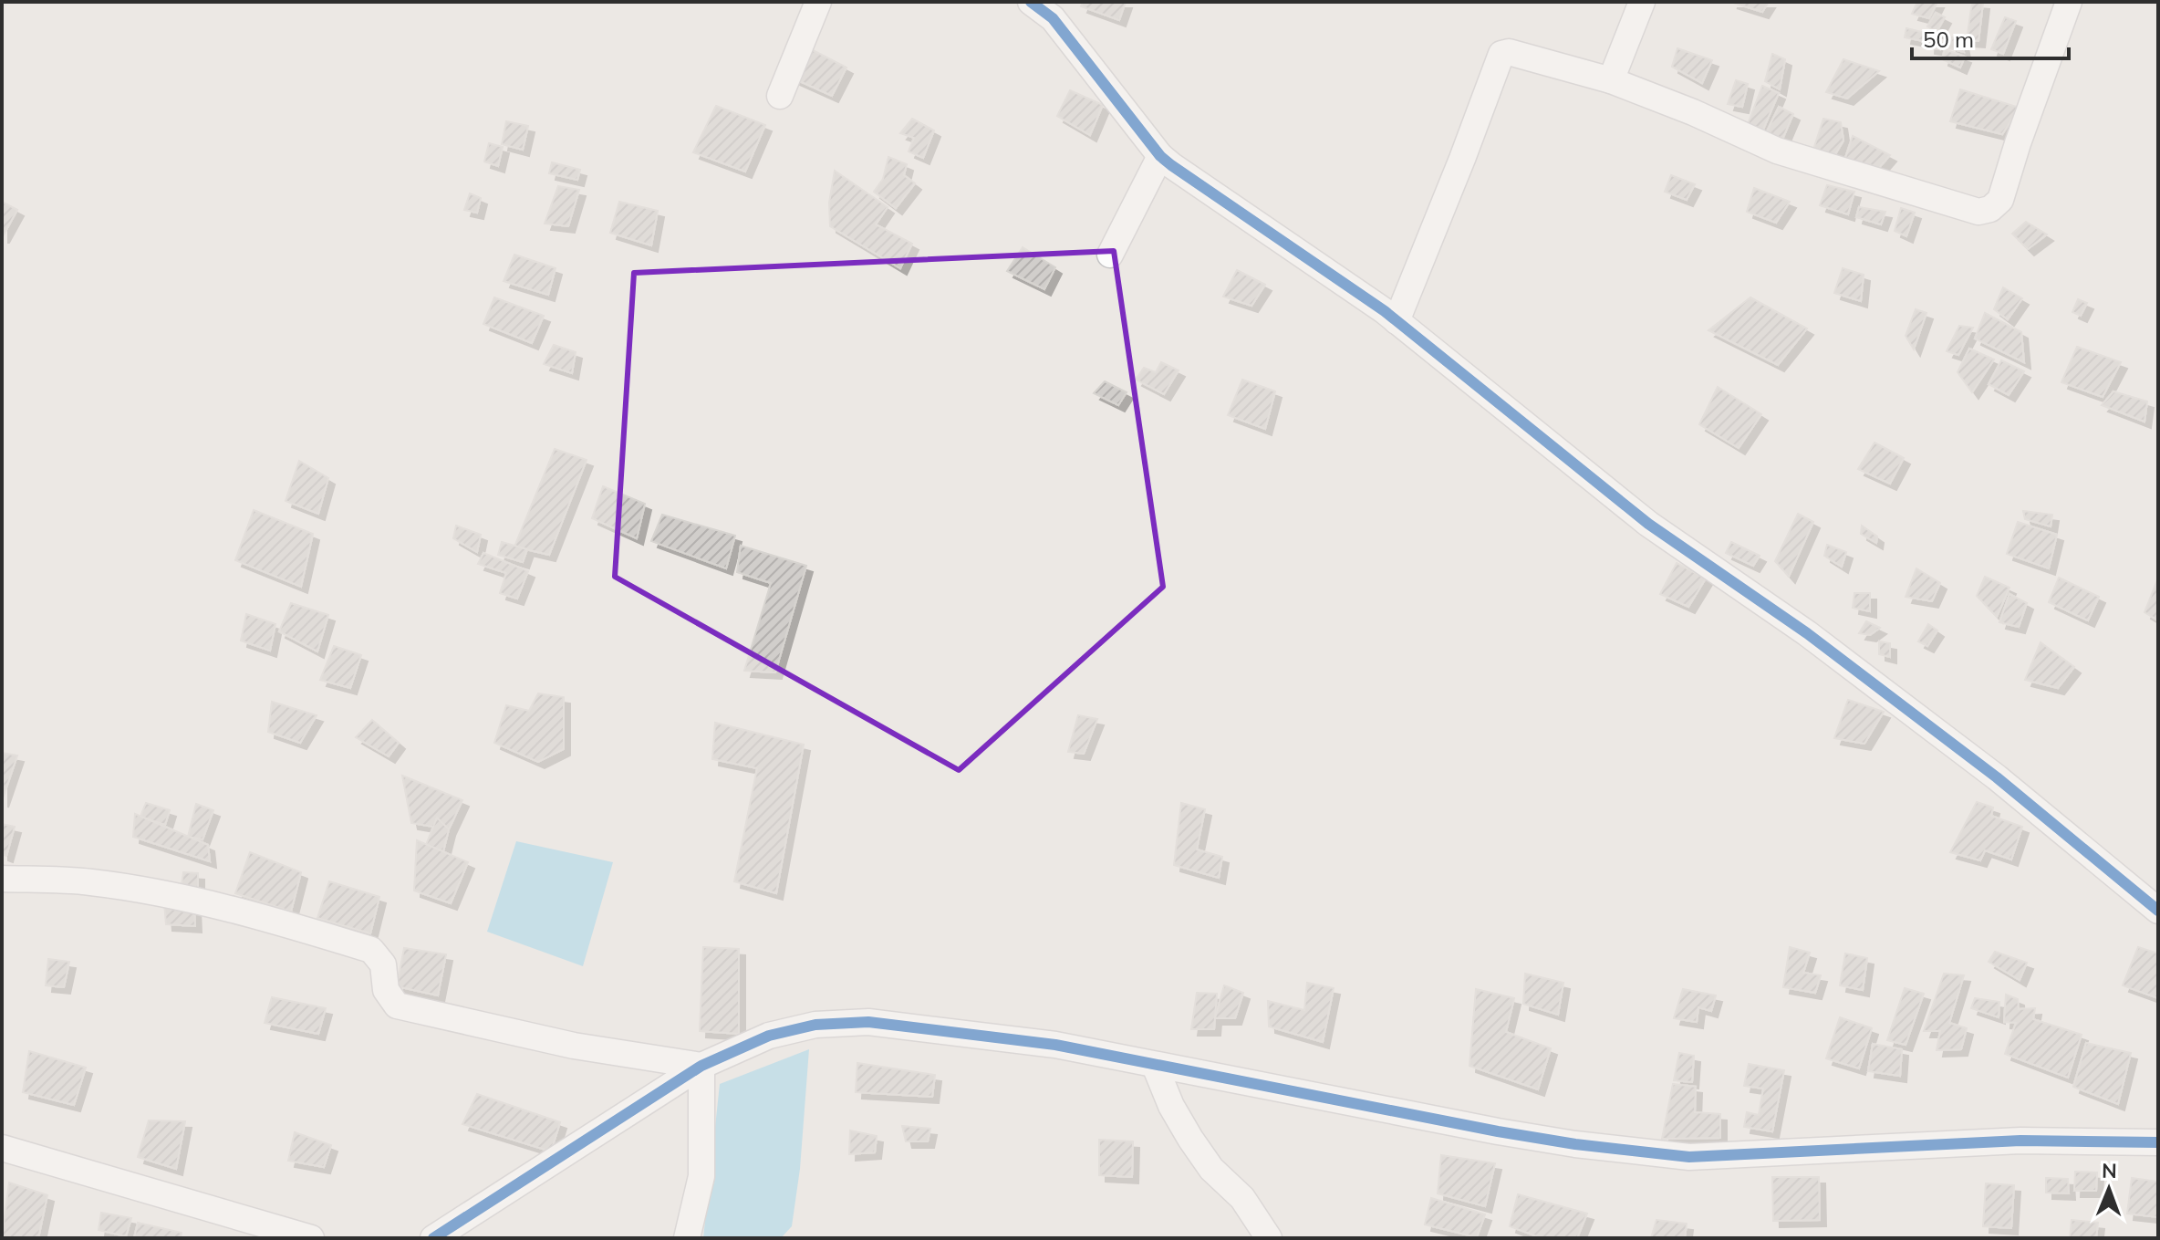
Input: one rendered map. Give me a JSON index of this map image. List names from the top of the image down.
{
  "scale_bar": "50 m",
  "north": "top"
}
